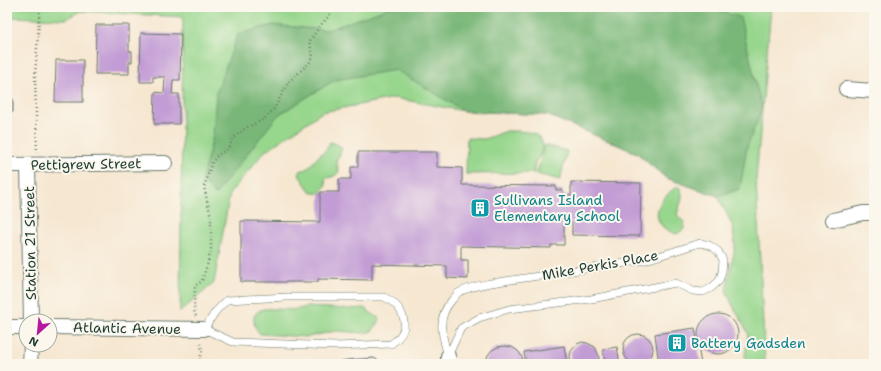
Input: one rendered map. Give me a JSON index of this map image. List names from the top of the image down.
{
  "streets": {
    "street": ["Pettigrew Street", "Station 21 Street", "Atlantic Avenue"],
    "lane": ["Mike Perkis Place"]
  },
  "crossings": [
    ["Pettigrew Street", "Station 21 Street"]
  ],
  "places": {
    "building": ["Sullivans Island Elementary School", "Battery Gadsden"]
  },
  "north": "bottom left"
}
